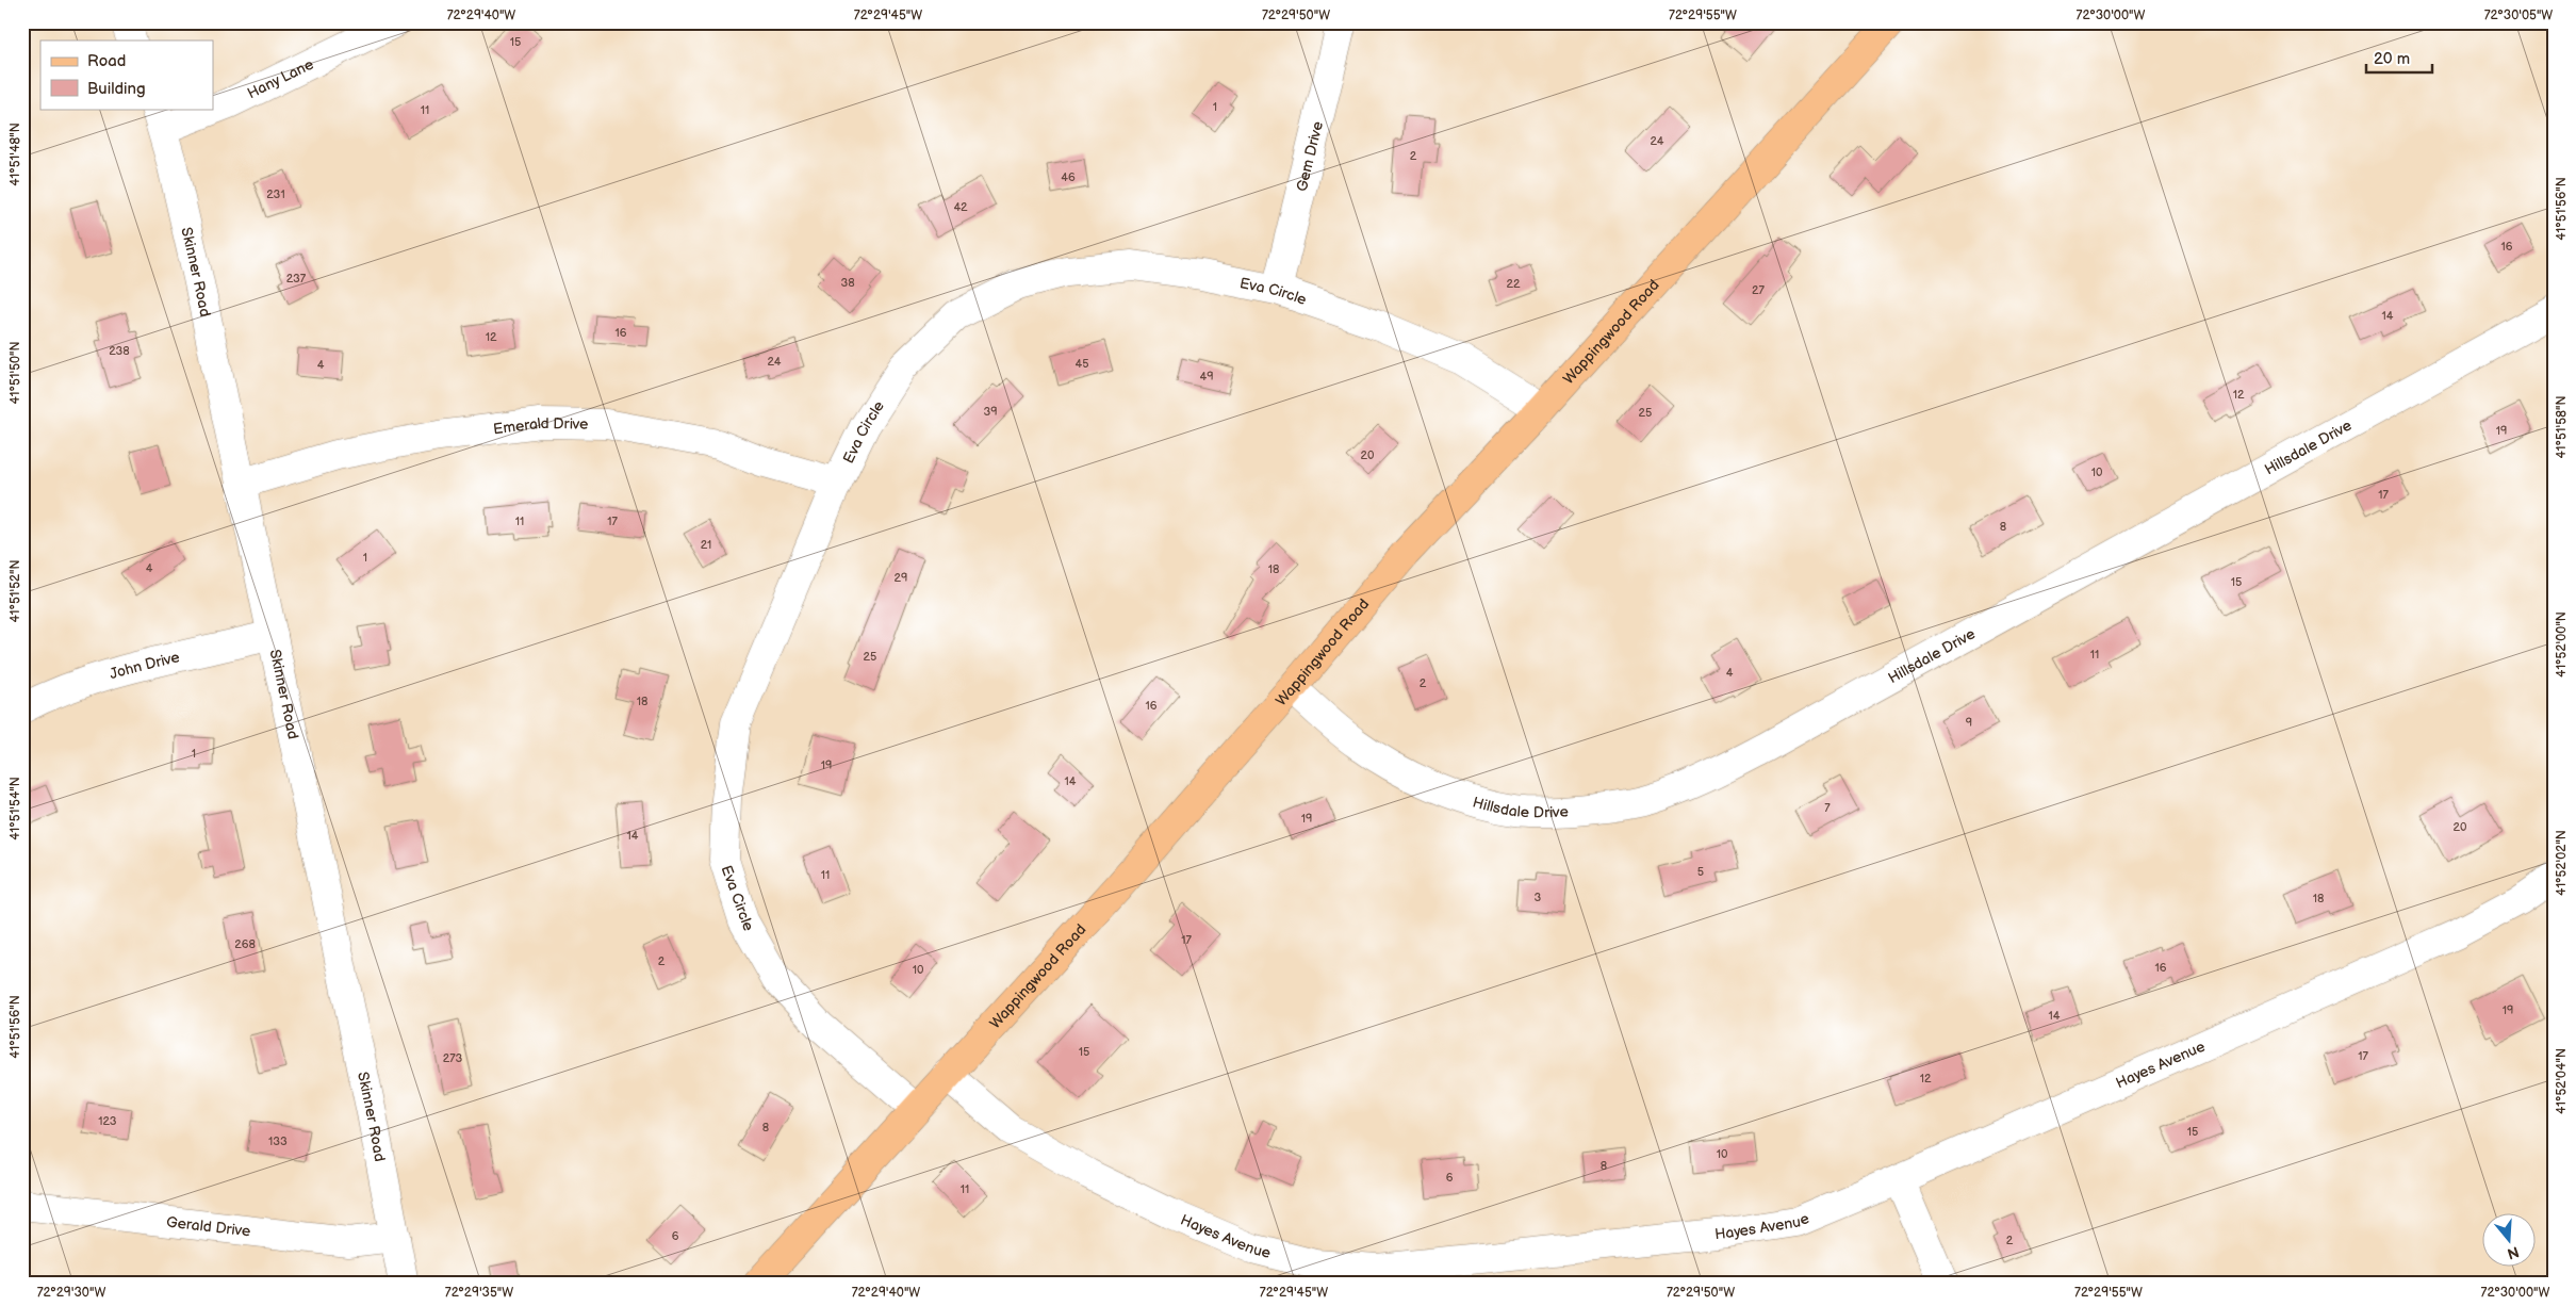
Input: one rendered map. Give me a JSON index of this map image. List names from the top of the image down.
{
  "streets": {
    "main road": ["Wappingwood Road"],
    "street": [
      "Hany Lane",
      "Gem Drive",
      "Skinner Road",
      "Eva Circle",
      "Emerald Drive",
      "Hillsdale Drive",
      "John Drive",
      "Hayes Avenue",
      "Gerald Drive"
    ]
  },
  "crossings": [
    ["Hany Lane", "Skinner Road"],
    ["Gem Drive", "Eva Circle"],
    ["Skinner Road", "Emerald Drive"],
    ["Skinner Road", "John Drive"],
    ["Skinner Road", "Gerald Drive"],
    ["Eva Circle", "Wappingwood Road"],
    ["Eva Circle", "Emerald Drive"],
    ["Wappingwood Road", "Hillsdale Drive"],
    ["Wappingwood Road", "Hayes Avenue"]
  ],
  "house_numbers": [
    "15",
    "1",
    "11",
    "24",
    "2",
    "46",
    "231",
    "42",
    "16",
    "237",
    "38",
    "22",
    "27",
    "14",
    "16",
    "12",
    "238",
    "24",
    "45",
    "4",
    "49",
    "12",
    "39",
    "25",
    "19",
    "20",
    "10",
    "17",
    "11",
    "17",
    "8",
    "21",
    "1",
    "4",
    "18",
    "29",
    "15",
    "11",
    "25",
    "4",
    "2",
    "18",
    "16",
    "9",
    "1",
    "19",
    "14",
    "7",
    "19",
    "20",
    "14",
    "5",
    "11",
    "3",
    "18",
    "17",
    "268",
    "2",
    "16",
    "10",
    "19",
    "14",
    "15",
    "17",
    "273",
    "12",
    "123",
    "8",
    "15",
    "133",
    "10",
    "8",
    "6",
    "11",
    "6",
    "2"
  ],
  "legend": ["Road", "Building"],
  "scale_bar": "20 m",
  "north": "bottom",
  "coordinates": [
    "72°29'40\"W",
    "72°29'45\"W",
    "72°29'50\"W",
    "72°29'55\"W",
    "72°30'00\"W",
    "72°30'05\"W",
    "41°51'48\"N",
    "41°51'56\"N",
    "41°51'50\"N",
    "41°51'58\"N",
    "41°51'52\"N",
    "41°52'00\"N",
    "41°51'54\"N",
    "41°52'02\"N",
    "41°52'04\"N",
    "72°29'30\"W",
    "72°29'35\"W"
  ]
}
